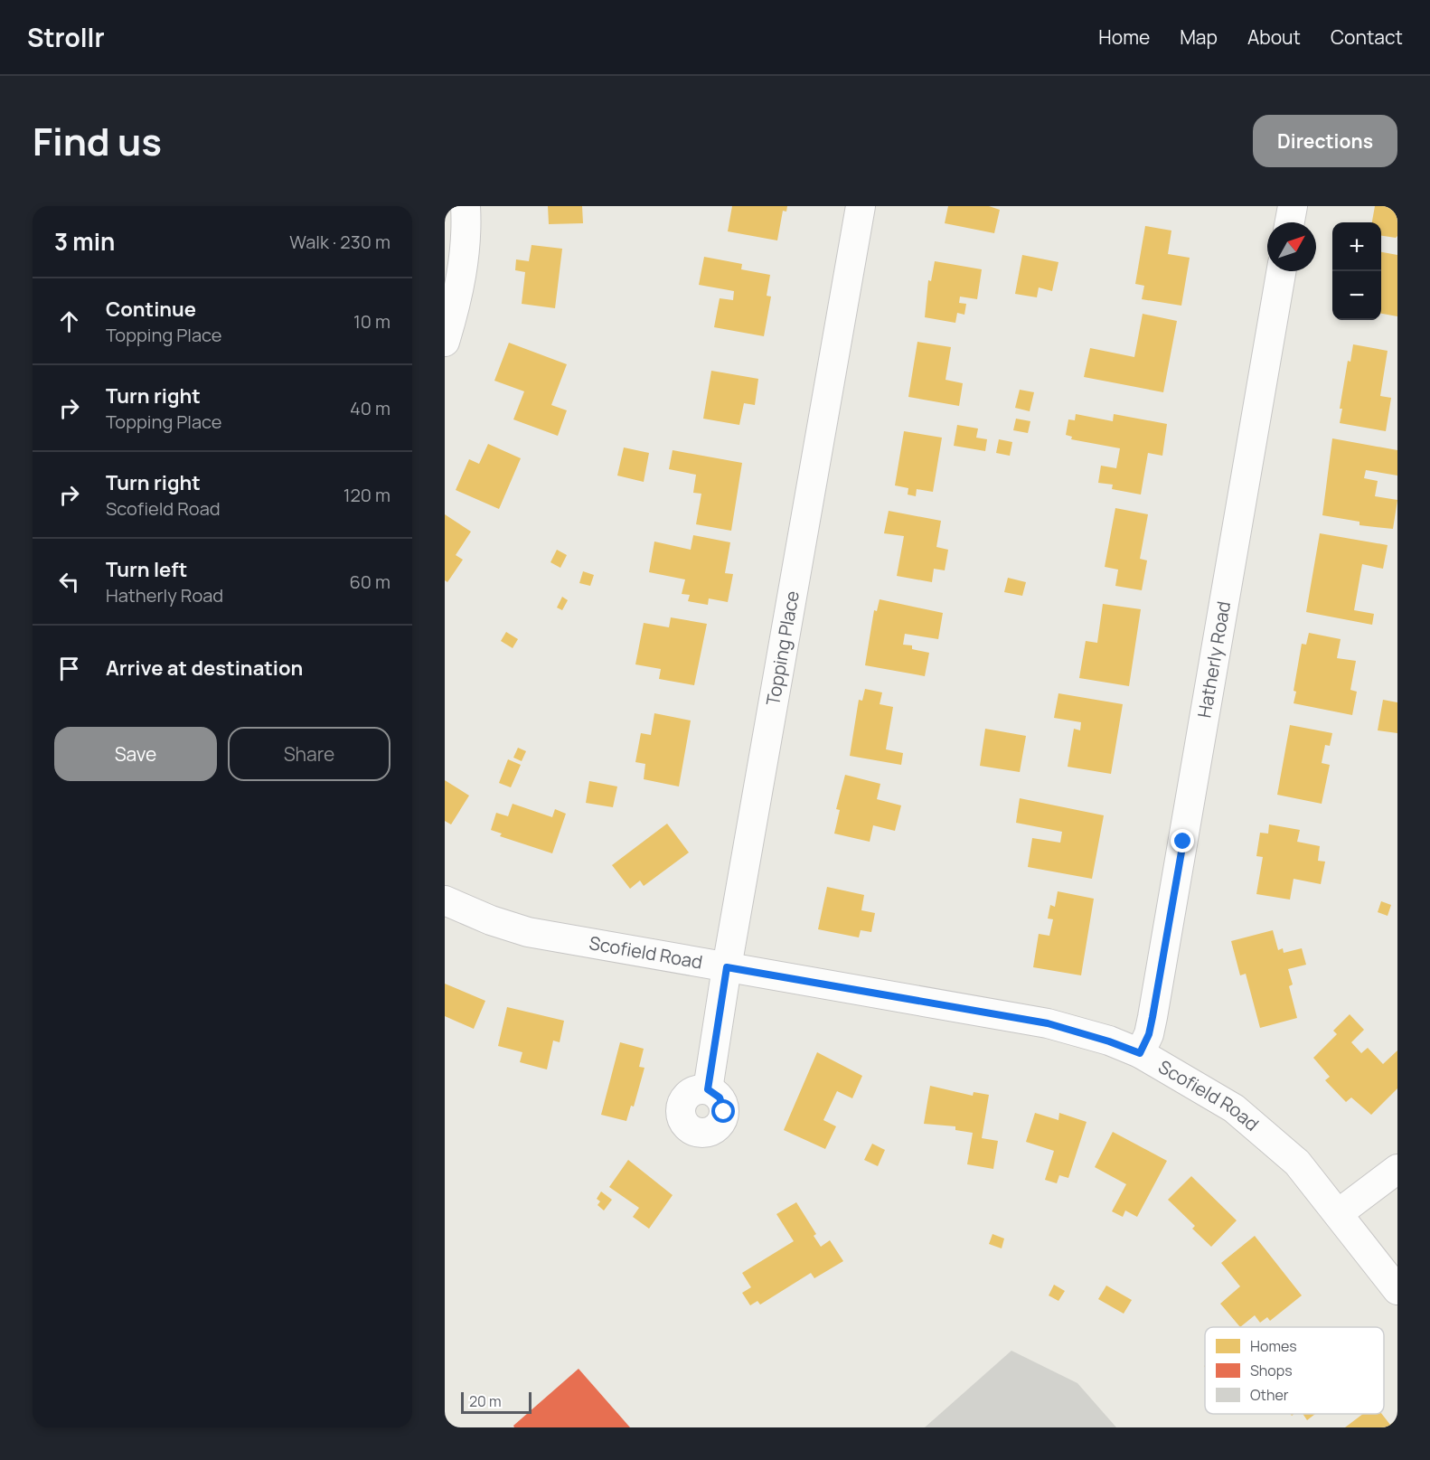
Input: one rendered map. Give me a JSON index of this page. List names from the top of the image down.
{
  "streets": {
    "street": ["Topping Place", "Hatherly Road", "Scofield Road"]
  },
  "crossings": [
    ["Topping Place", "Scofield Road"],
    ["Hatherly Road", "Scofield Road"]
  ],
  "legend": ["Homes", "Shops", "Other"],
  "scale_bar": "20 m",
  "north": "top right",
  "page": {
    "header": "Strollr",
    "nav": [
      "Home",
      "Map",
      "About",
      "Contact"
    ],
    "title": "Find us",
    "buttons": [
      "Directions",
      ["Save", "Share"]
    ],
    "heading": ["3 min", "Walk · 230 m"],
    "map_buttons": ["+", "−"],
    "list": [
      ["Continue", "Topping Place", "10 m"],
      ["Turn right", "Topping Place", "40 m"],
      ["Turn right", "Scofield Road", "120 m"],
      ["Turn left", "Hatherly Road", "60 m"],
      "Arrive at destination"
    ],
    "scale": "20 m"
  }
}
